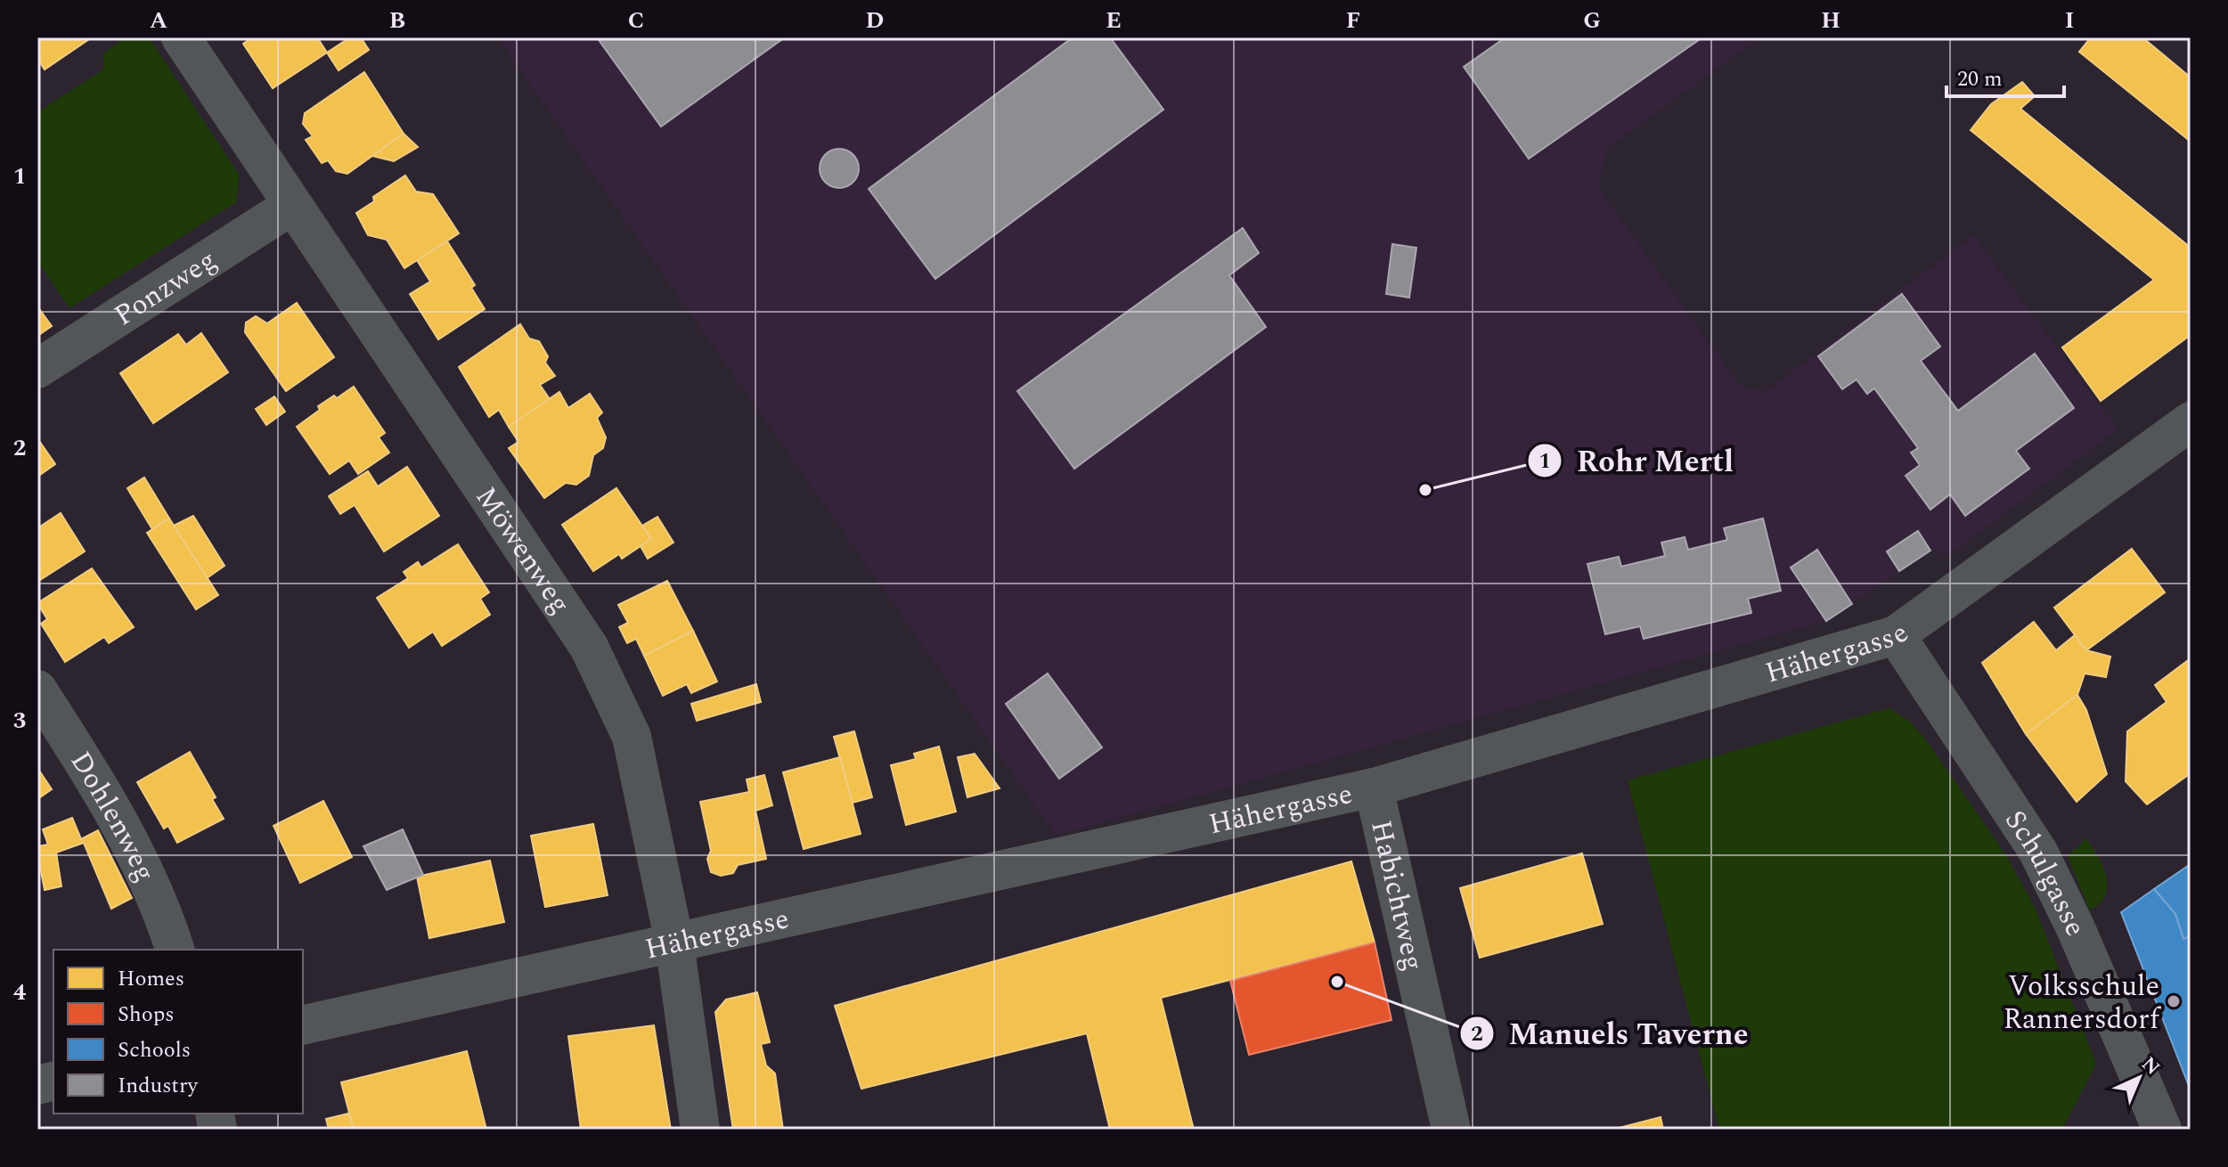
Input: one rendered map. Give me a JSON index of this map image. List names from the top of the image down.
{
  "streets": {
    "street": [
      "Ponzweg",
      "Möwenweg",
      "Hähergasse",
      "Dohlenweg",
      "Schulgasse",
      "Habichtweg"
    ]
  },
  "crossings": [
    ["Ponzweg", "Möwenweg"],
    ["Möwenweg", "Hähergasse"],
    ["Hähergasse", "Schulgasse"],
    ["Hähergasse", "Habichtweg"]
  ],
  "places": ["Rohr Mertl", "Manuels Taverne", "Volksschule Rannersdorf"],
  "legend": [
    "Homes",
    "Shops",
    "Schools",
    "Industry"
  ],
  "scale_bar": "20 m",
  "north": "top right",
  "grid": {
    "columns": [
      "A",
      "B",
      "C",
      "D",
      "E",
      "F",
      "G",
      "H",
      "I"
    ],
    "rows": [
      "1",
      "2",
      "3",
      "4"
    ]
  }
}
